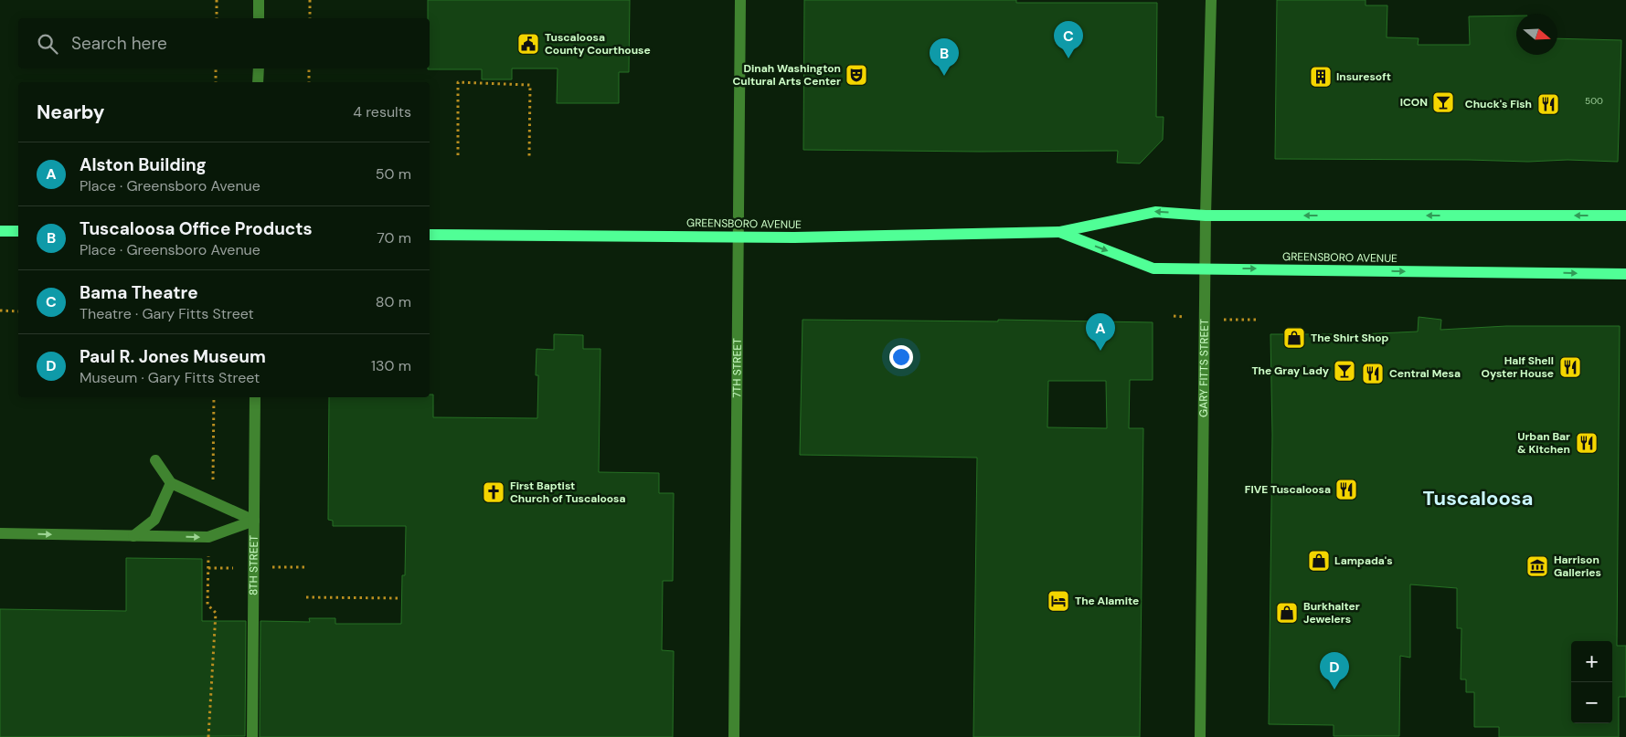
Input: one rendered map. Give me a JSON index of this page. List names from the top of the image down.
{
  "streets": {
    "main road": ["GREENSBORO AVENUE"],
    "street": ["GARY FITTS STREET", "7TH STREET", "8TH STREET"]
  },
  "crossings": [
    ["GREENSBORO AVENUE", "GARY FITTS STREET"],
    ["GREENSBORO AVENUE", "7TH STREET"]
  ],
  "districts": ["Tuscaloosa"],
  "places": {
    "public building": ["Tuscaloosa County Courthouse"],
    "theatre": ["Dinah Washington Cultural Arts Center"],
    "building": ["Insuresoft"],
    "bar": ["ICON", "The Gray Lady"],
    "restaurant": [
      "Chuck's Fish",
      "Half Shell Oyster House",
      "Central Mesa",
      "Urban Bar & Kitchen",
      "FIVE Tuscaloosa"
    ],
    "shop": ["The Shirt Shop", "Lampada's", "Burkhalter Jewelers"],
    "church": ["First Baptist Church of Tuscaloosa"],
    "museum": ["Harrison Galleries"],
    "hotel": ["The Alamite"]
  },
  "house_numbers": ["500"],
  "north": "right",
  "page": {
    "search": "Search here",
    "pins": [
      "C",
      "B",
      "A",
      "D"
    ],
    "heading": ["Nearby", "4 results"],
    "list": [
      {
        "mark": "A",
        "name": "Alston Building",
        "note": "Place · Greensboro Avenue",
        "value": "50 m"
      },
      {
        "mark": "B",
        "name": "Tuscaloosa Office Products",
        "note": "Place · Greensboro Avenue",
        "value": "70 m"
      },
      {
        "mark": "C",
        "name": "Bama Theatre",
        "note": "Theatre · Gary Fitts Street",
        "value": "80 m"
      },
      {
        "mark": "D",
        "name": "Paul R. Jones Museum",
        "note": "Museum · Gary Fitts Street",
        "value": "130 m"
      }
    ],
    "map_buttons": ["+", "−"]
  }
}
